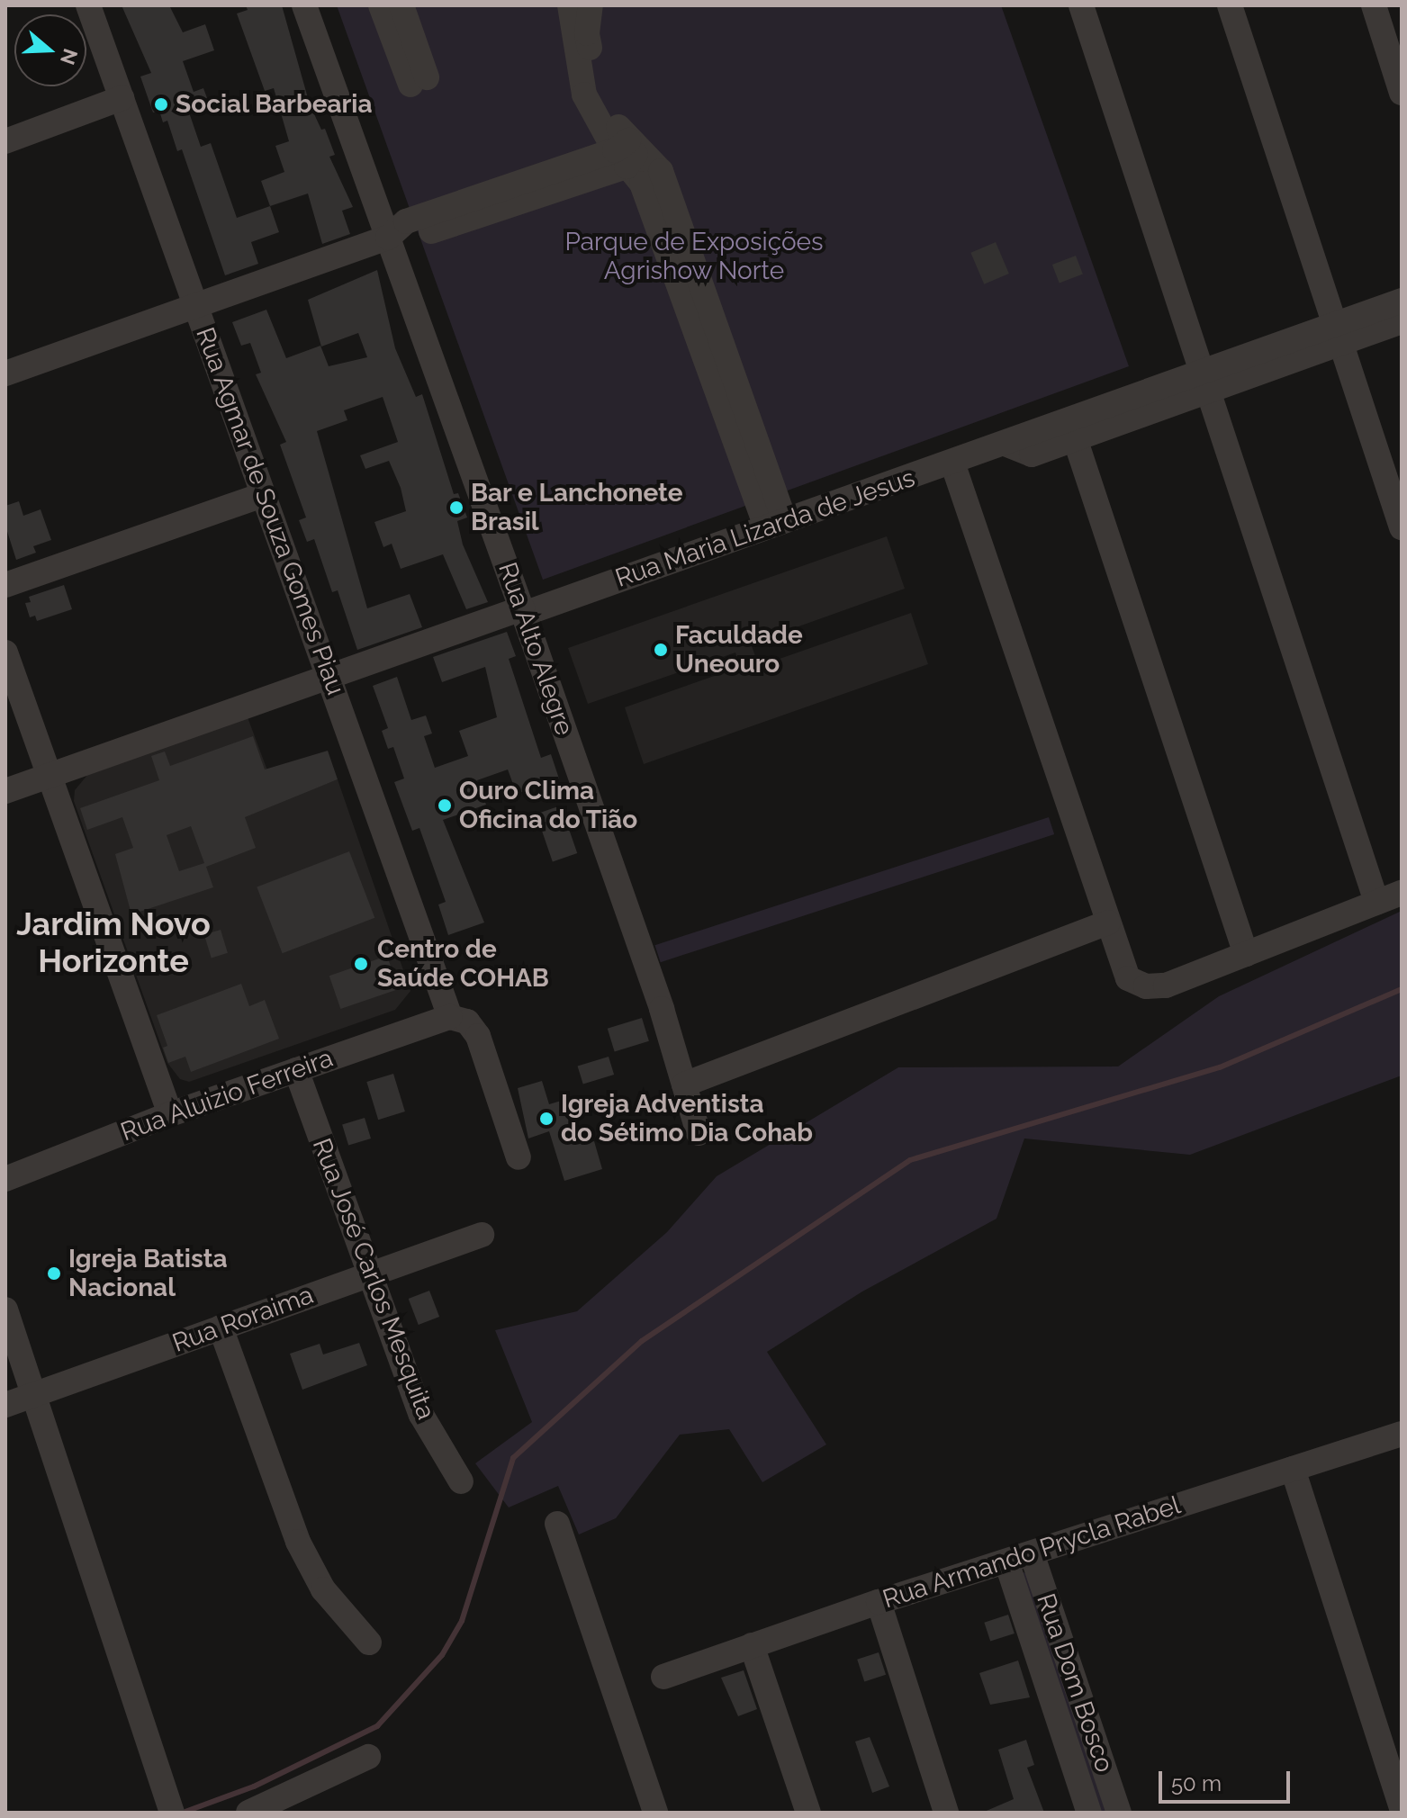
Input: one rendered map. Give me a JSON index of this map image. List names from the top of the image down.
{
  "streets": {
    "street": [
      "Rua Agmar de Souza Gomes Piau",
      "Rua Maria Lizarda de Jesus",
      "Rua Alto Alegre",
      "Rua Aluizio Ferreira",
      "Rua José Carlos Mesquita",
      "Rua Roraima",
      "Rua Armando Prycla Rabel",
      "Rua Dom Bosco"
    ]
  },
  "crossings": [
    ["Rua Agmar de Souza Gomes Piau", "Rua Maria Lizarda de Jesus"],
    ["Rua Agmar de Souza Gomes Piau", "Rua Aluizio Ferreira"],
    ["Rua Maria Lizarda de Jesus", "Rua Alto Alegre"],
    ["Rua Aluizio Ferreira", "Rua José Carlos Mesquita"],
    ["Rua José Carlos Mesquita", "Rua Roraima"],
    ["Rua Armando Prycla Rabel", "Rua Dom Bosco"]
  ],
  "districts": ["Jardim Novo Horizonte"],
  "parks": ["Parque de Exposições Agrishow Norte"],
  "places": [
    "Social Barbearia",
    "Bar e Lanchonete Brasil",
    "Faculdade Uneouro",
    "Ouro Clima Oficina do Tião",
    "Centro de Saúde COHAB",
    "Igreja Adventista do Sétimo Dia Cohab",
    "Igreja Batista Nacional"
  ],
  "scale_bar": "50 m",
  "north": "right"
}
